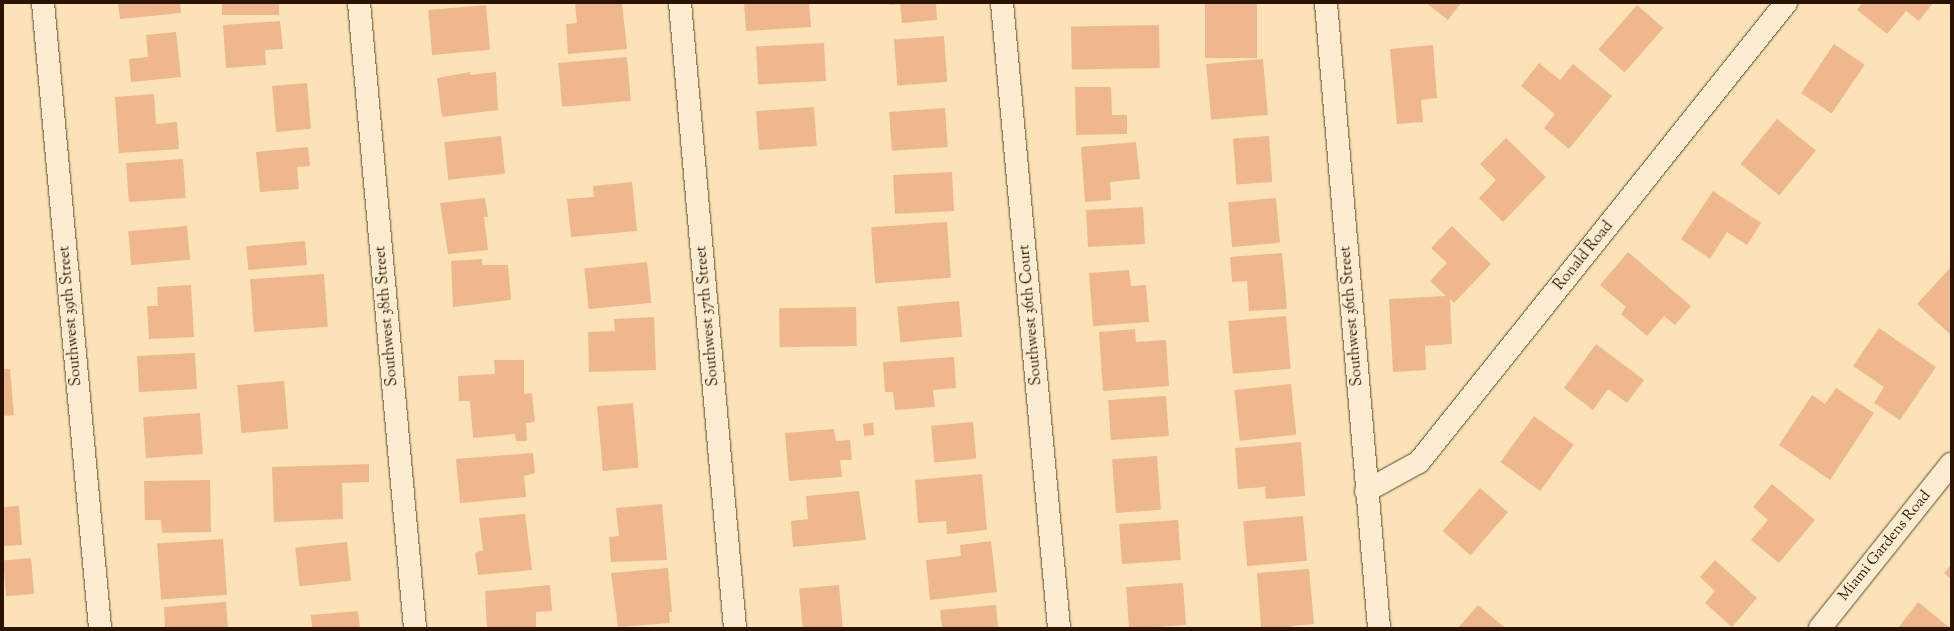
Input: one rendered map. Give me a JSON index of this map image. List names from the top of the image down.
{
  "streets": {
    "street": [
      "Ronald Road",
      "Southwest 36th Court",
      "Southwest 39th Street",
      "Southwest 38th Street",
      "Southwest 37th Street",
      "Southwest 36th Street",
      "Miami Gardens Road"
    ]
  },
  "crossings": [
    ["Ronald Road", "Southwest 36th Street"]
  ]
}
